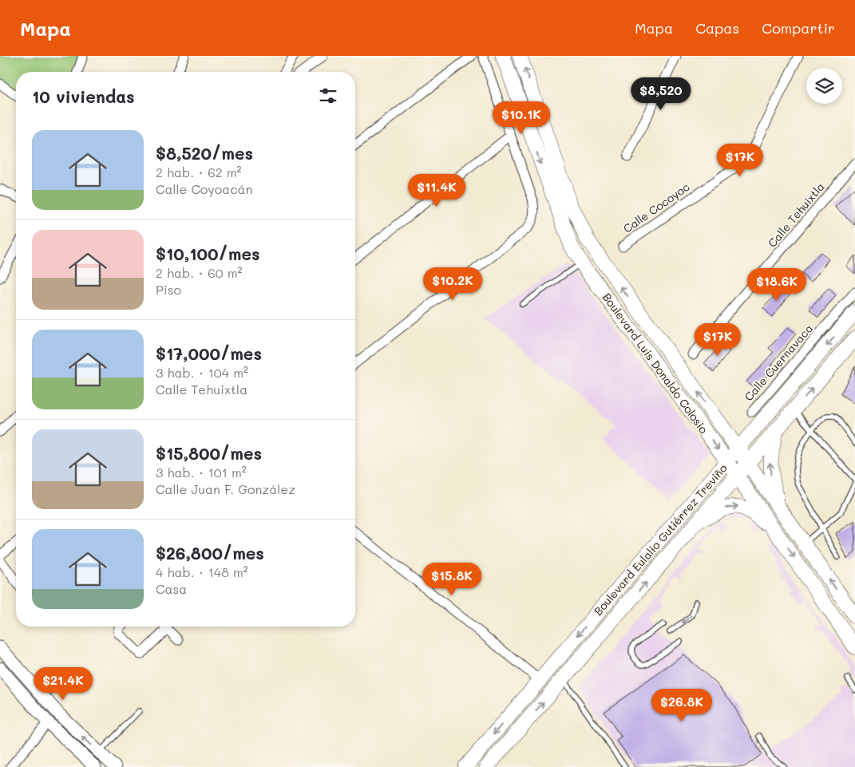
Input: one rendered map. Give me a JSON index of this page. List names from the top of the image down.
{
  "streets": {
    "main road": ["Boulevard Luis Donaldo Colosio", "Boulevard Eulalio Gutiérrez Treviño"],
    "street": ["Calle Cocoyoc", "Calle Tehuixtla", "Calle Cuernavaca"]
  },
  "crossings": [
    ["Boulevard Luis Donaldo Colosio", "Boulevard Eulalio Gutiérrez Treviño"]
  ],
  "page": {
    "header": "Mapa",
    "nav": ["Mapa", "Capas", "Compartir"],
    "heading": "10 viviendas",
    "price": [
      "$8,520",
      "$10.1K",
      "$17K",
      "$11.4K",
      "$10.2K",
      "$18.6K",
      "$17K",
      "$15.8K",
      "$21.4K",
      "$26.8K"
    ],
    "list": [
      {
        "name": "$8,520/mes",
        "note": "2 hab. · 62 m² · Calle Coyoacán"
      },
      {
        "name": "$10,100/mes",
        "note": "2 hab. · 60 m² · Piso"
      },
      {
        "name": "$17,000/mes",
        "note": "3 hab. · 104 m² · Calle Tehuixtla"
      },
      {
        "name": "$15,800/mes",
        "note": "3 hab. · 101 m² · Calle Juan F. González"
      },
      {
        "name": "$26,800/mes",
        "note": "4 hab. · 148 m² · Casa"
      }
    ]
  }
}
